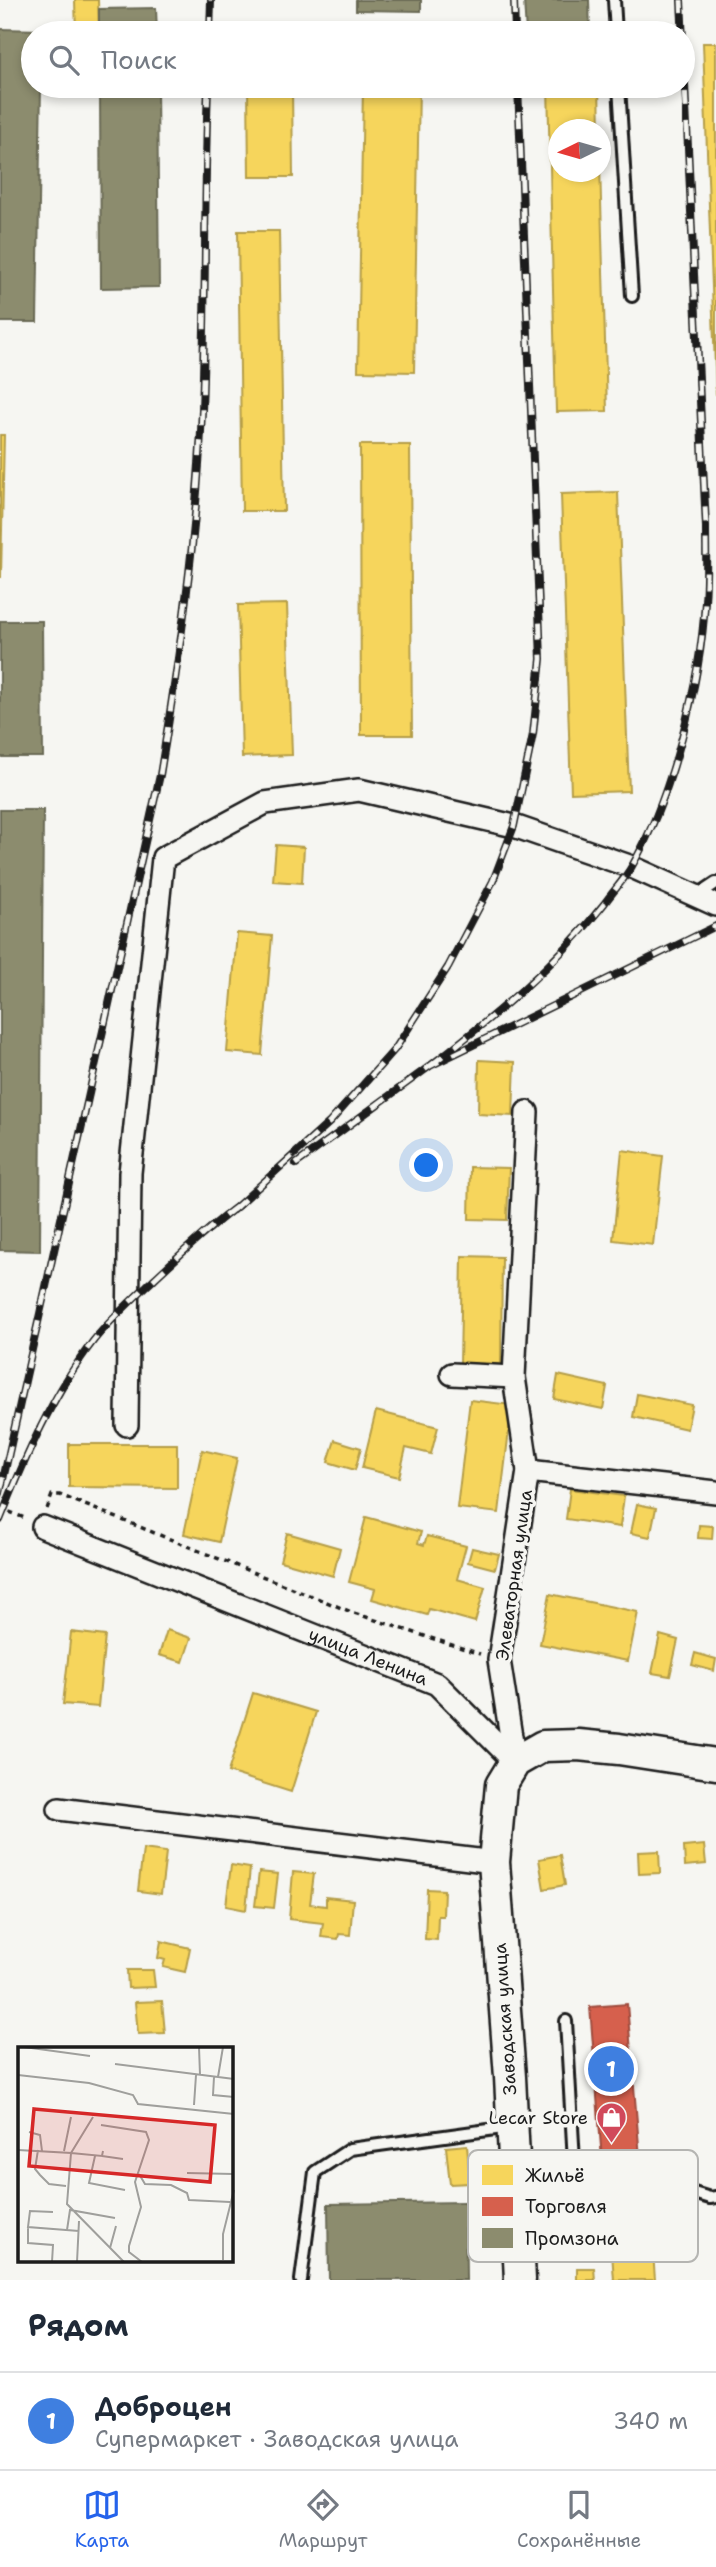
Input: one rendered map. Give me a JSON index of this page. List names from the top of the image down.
{
  "streets": {
    "main road": ["Заводская улица"],
    "street": ["Элеваторная улица", "улица Ленина"]
  },
  "crossings": [
    ["Элеваторная улица", "улица Ленина"],
    ["Элеваторная улица", "Заводская улица"],
    ["улица Ленина", "Заводская улица"]
  ],
  "places": {
    "shop": ["Lecar Store"]
  },
  "legend": ["Жильё", "Торговля", "Промзона"],
  "north": "left",
  "page": {
    "search": "Поиск",
    "pins": "1",
    "heading": "Рядом",
    "list": [
      {
        "mark": "1",
        "name": "Доброцен",
        "note": "Супермаркет · Заводская улица",
        "value": "340 m"
      }
    ],
    "nav": ["Карта", "Маршрут", "Сохранённые"]
  }
}
